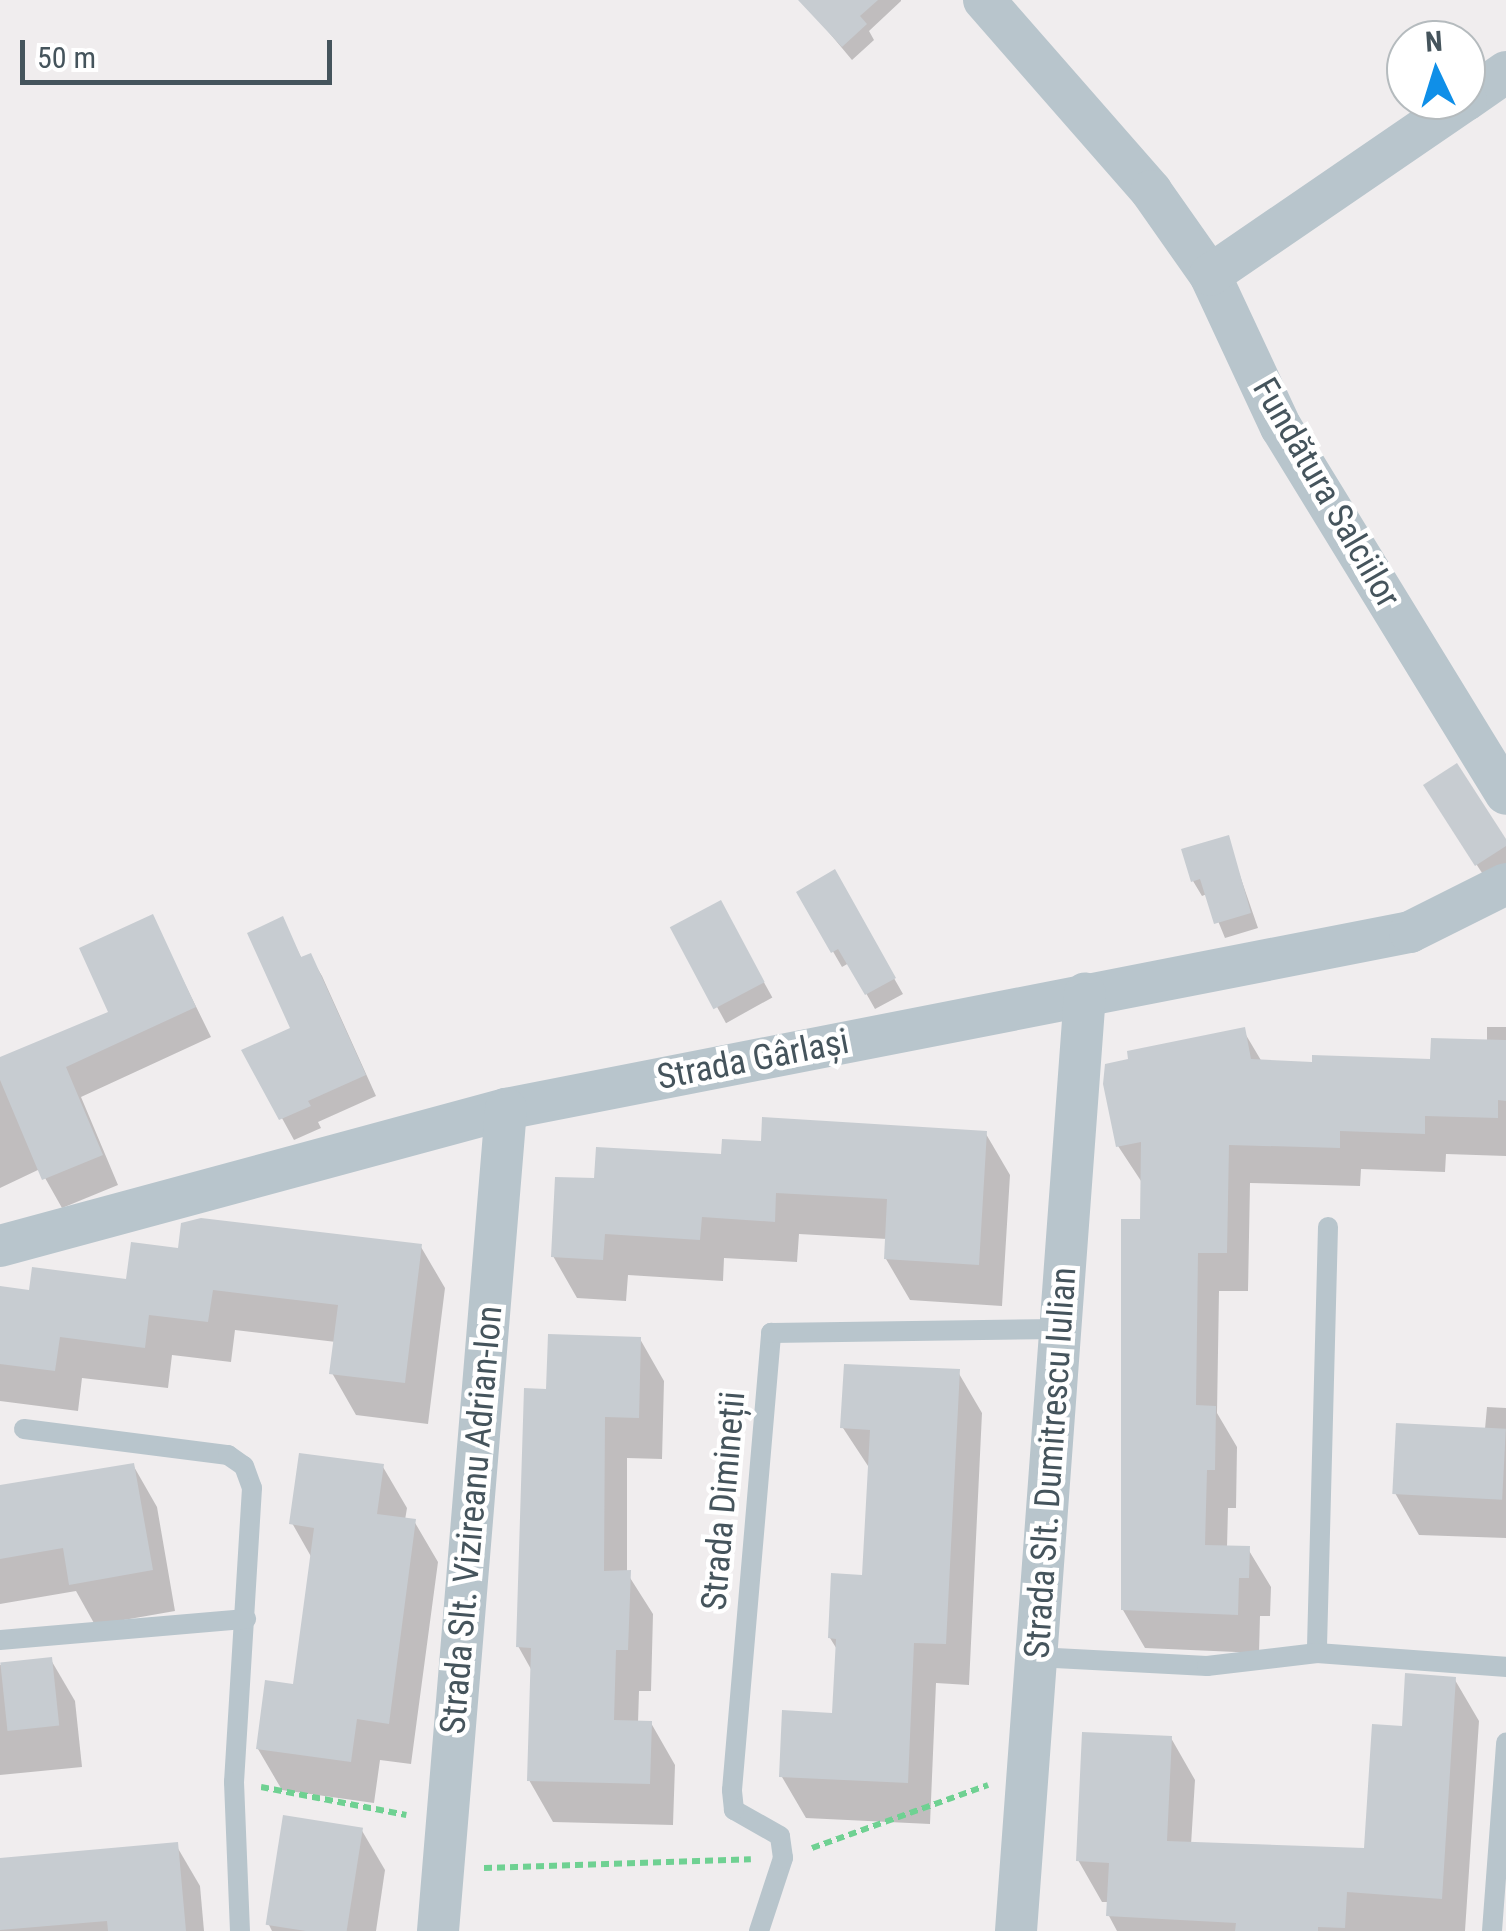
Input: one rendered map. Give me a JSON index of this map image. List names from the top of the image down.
{
  "streets": {
    "street": [
      "Fundătura Salciilor",
      "Strada Gârlași",
      "Strada Slt. Dumitrescu Iulian",
      "Strada Slt. Vizireanu Adrian-Ion"
    ],
    "lane": ["Strada Dimineții"]
  },
  "crossings": [
    ["Strada Gârlași", "Strada Slt. Dumitrescu Iulian"],
    ["Strada Gârlași", "Strada Slt. Vizireanu Adrian-Ion"],
    ["Strada Slt. Dumitrescu Iulian", "Strada Dimineții"]
  ],
  "scale_bar": "50 m",
  "north": "top"
}
